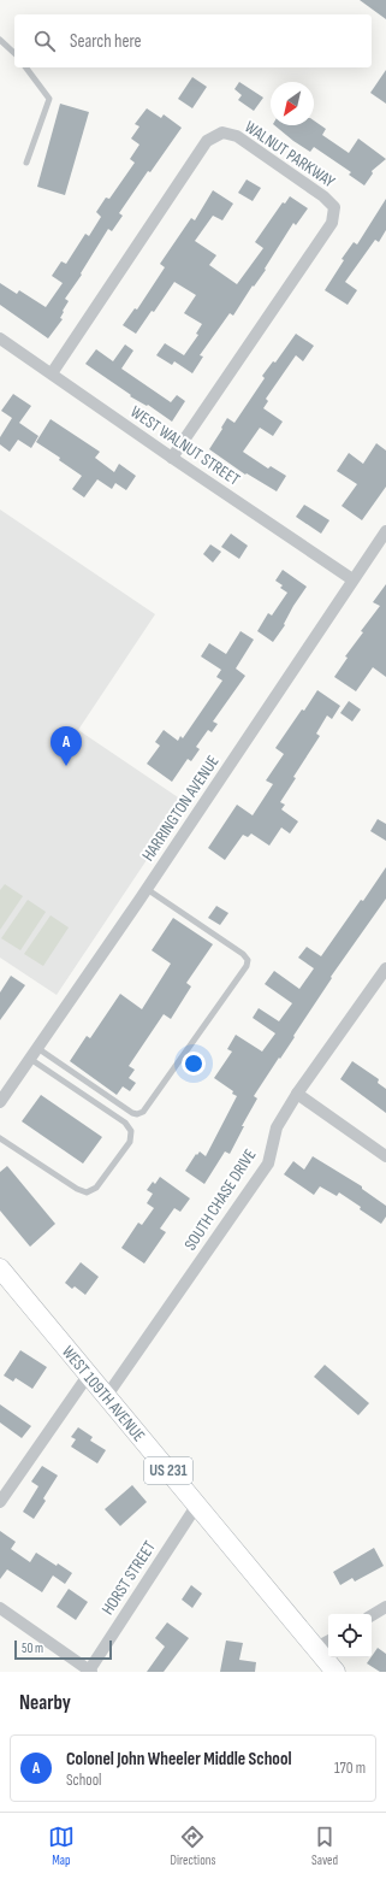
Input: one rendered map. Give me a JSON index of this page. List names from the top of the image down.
{
  "streets": {
    "main road": ["WEST 109TH AVENUE", "US 231"],
    "street": [
      "WALNUT PARKWAY",
      "WEST WALNUT STREET",
      "HARRINGTON AVENUE",
      "SOUTH CHASE DRIVE",
      "HORST STREET"
    ]
  },
  "crossings": [
    ["WALNUT PARKWAY", "WEST WALNUT STREET"],
    ["WEST WALNUT STREET", "HARRINGTON AVENUE"],
    ["SOUTH CHASE DRIVE", "WEST 109TH AVENUE"],
    ["WEST 109TH AVENUE", "HORST STREET"]
  ],
  "scale_bar": "50 m",
  "north": "bottom left",
  "page": {
    "search": "Search here",
    "pins": "A",
    "scale": "50 m",
    "heading": "Nearby",
    "list": [
      {
        "mark": "A",
        "name": "Colonel John Wheeler Middle School",
        "note": "School",
        "value": "170 m"
      }
    ],
    "nav": ["Map", "Directions", "Saved"]
  }
}
